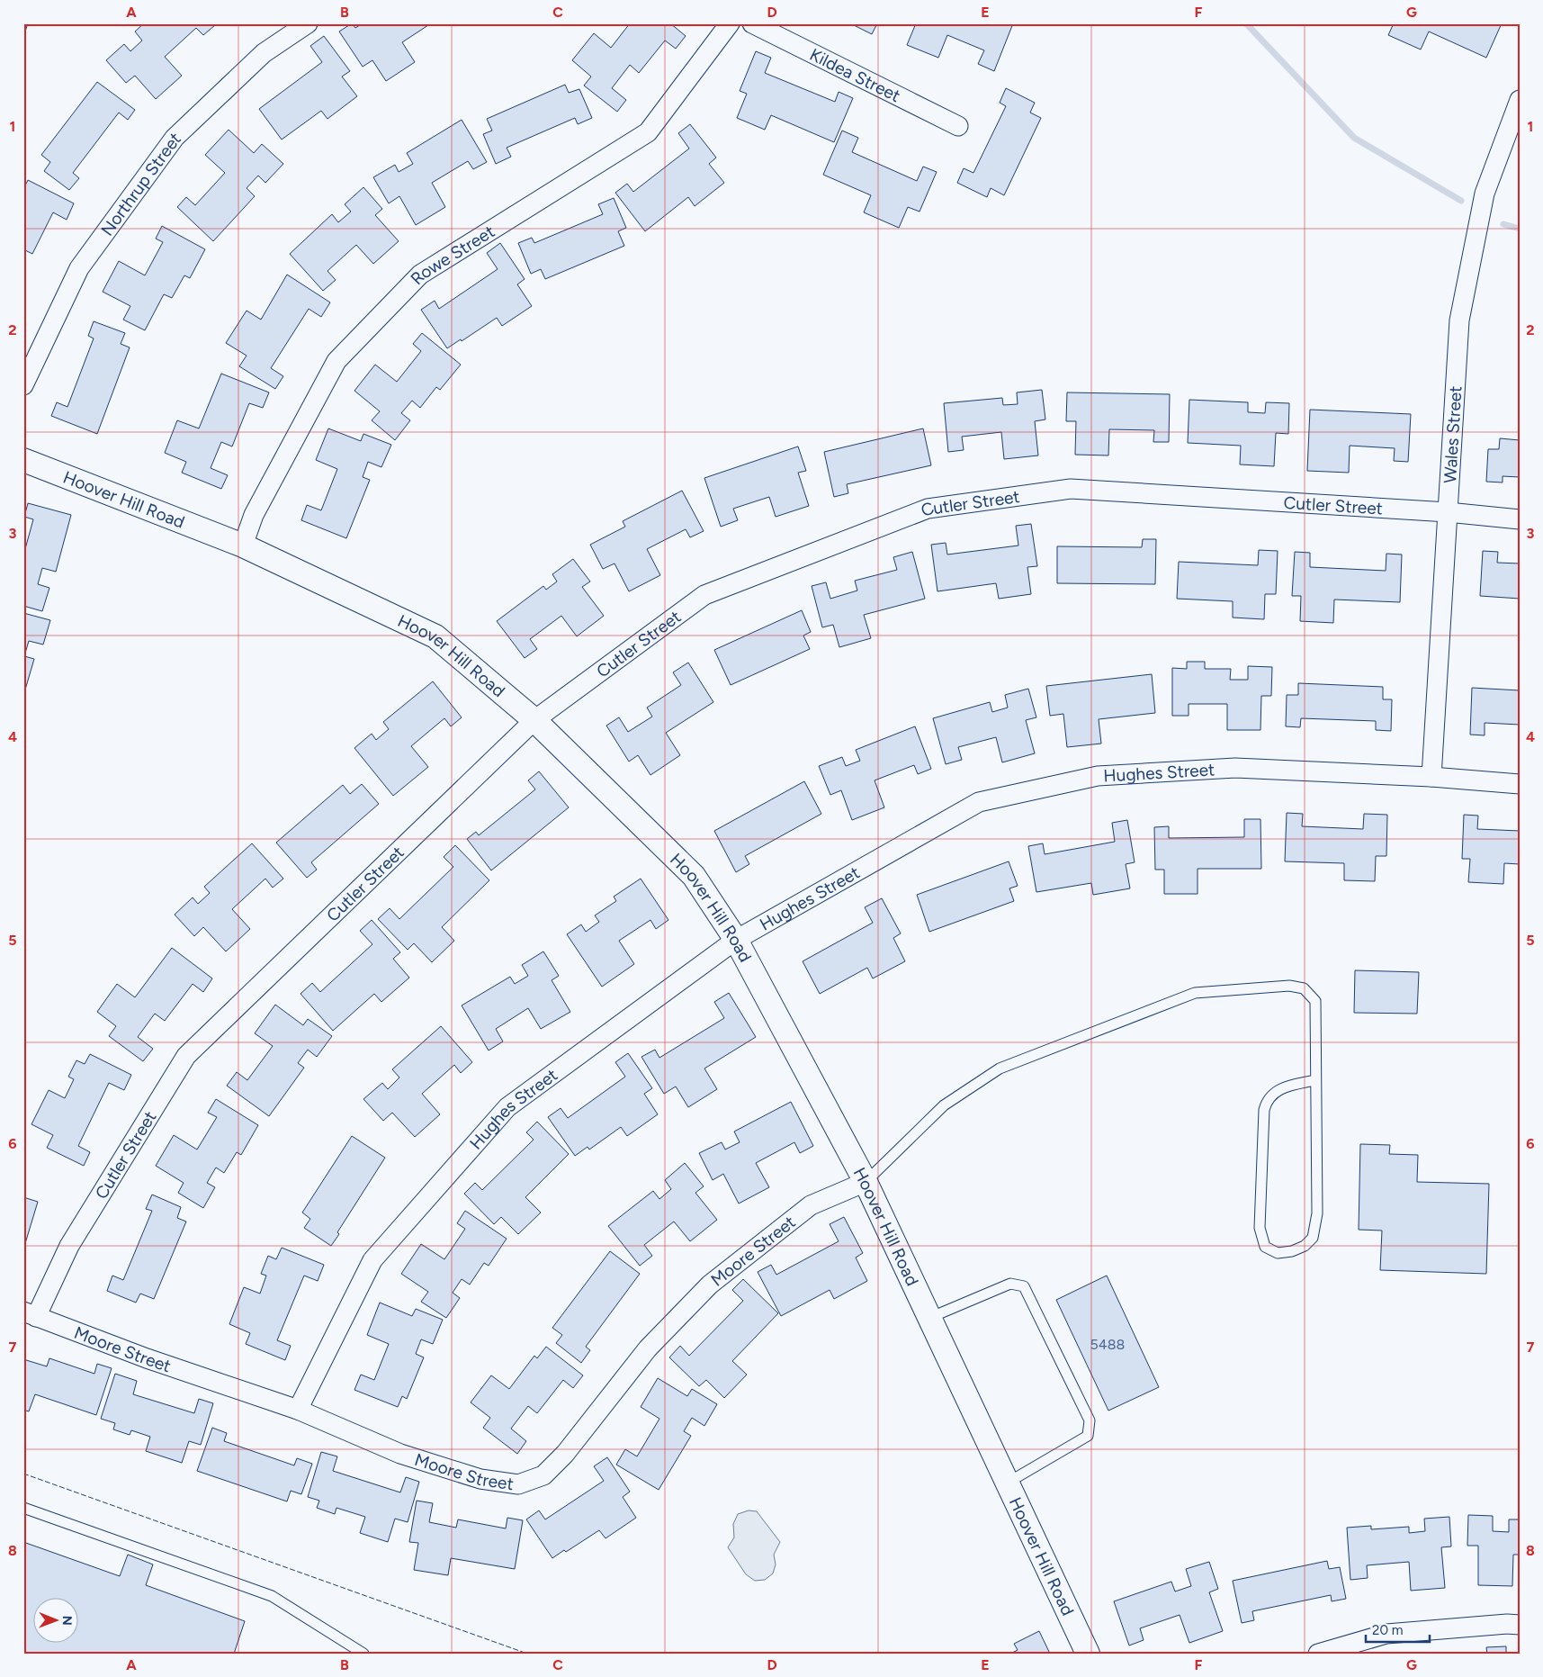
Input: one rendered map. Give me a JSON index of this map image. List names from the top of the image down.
{
  "streets": {
    "street": [
      "Kildea Street",
      "Northrup Street",
      "Rowe Street",
      "Wales Street",
      "Hoover Hill Road",
      "Cutler Street",
      "Hughes Street",
      "Moore Street"
    ]
  },
  "crossings": [
    ["Rowe Street", "Hoover Hill Road"],
    ["Wales Street", "Cutler Street"],
    ["Wales Street", "Hughes Street"],
    ["Hoover Hill Road", "Cutler Street"],
    ["Hoover Hill Road", "Hughes Street"],
    ["Hoover Hill Road", "Moore Street"],
    ["Cutler Street", "Moore Street"],
    ["Hughes Street", "Moore Street"]
  ],
  "house_numbers": ["5488"],
  "scale_bar": "20 m",
  "north": "right",
  "grid": {
    "columns": [
      "A",
      "B",
      "C",
      "D",
      "E",
      "F",
      "G"
    ],
    "rows": [
      "1",
      "2",
      "3",
      "4",
      "5",
      "6",
      "7",
      "8"
    ]
  }
}
